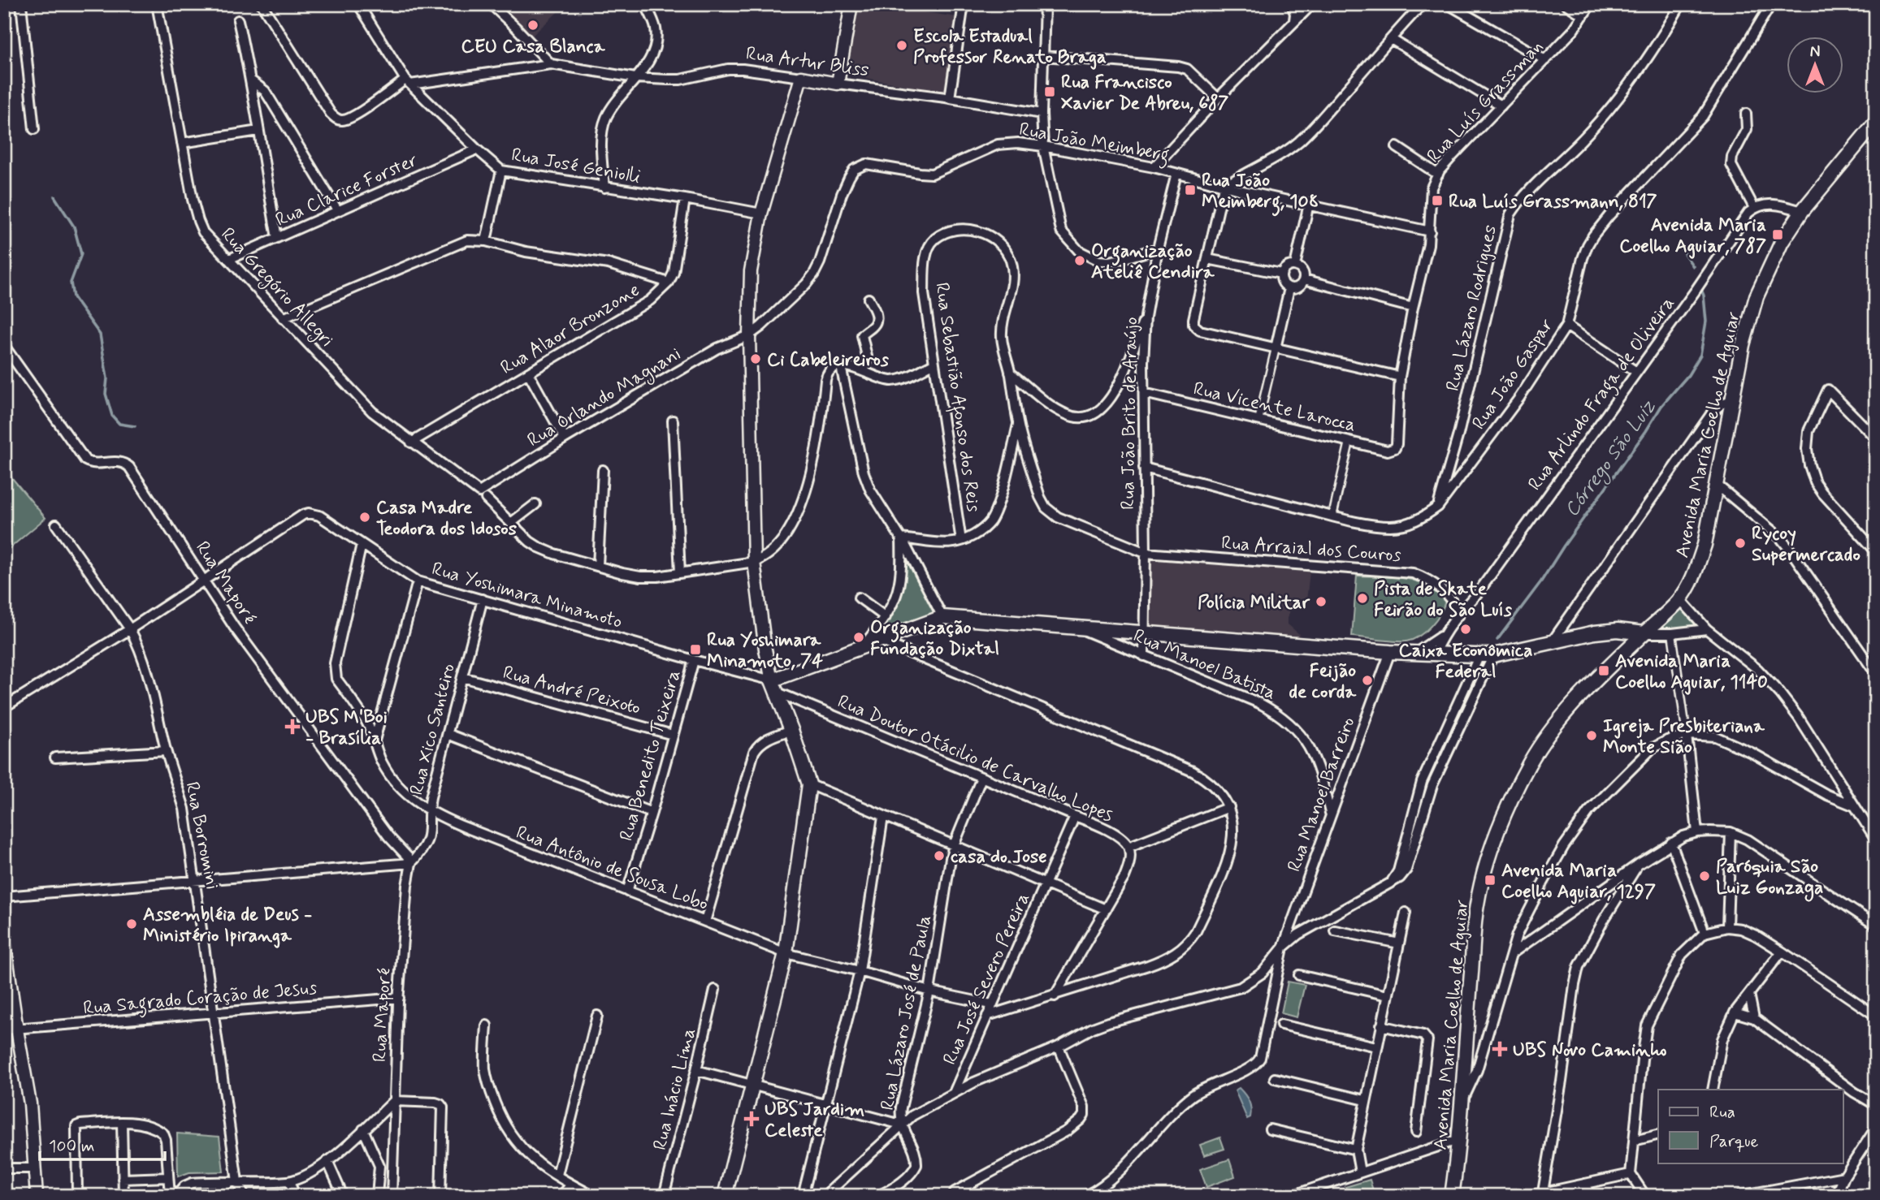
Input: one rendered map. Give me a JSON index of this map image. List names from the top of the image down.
{
  "streets": {
    "main road": ["Avenida Maria Coelho de Aguiar"],
    "street": [
      "Rua Artur Bliss",
      "Rua Luís Grassman",
      "Rua João Meimberg",
      "Rua José Geniolli",
      "Rua Clarice Forster",
      "Rua Gregório Allegri",
      "Rua Lázaro Rodrigues",
      "Rua Alaor Bronzone",
      "Rua João Gaspar",
      "Rua Arlindo Fraga de Oliveira",
      "Rua Orlando Magnani",
      "Rua Sebastião Afonso dos Reis",
      "Rua Vicente Larocca",
      "Rua João Brito de Araújo",
      "Rua Arraial dos Couros",
      "Rua Maporé",
      "Rua Yoshimara Minamoto",
      "Rua Manoel Batista",
      "Rua André Peixoto",
      "Rua Xico Santeiro",
      "Rua Benedito Teixeira",
      "Rua Doutor Otácilio de Carvalho Lopes",
      "Rua Manoel Barreiro",
      "Rua Borromini",
      "Rua Antônio de Sousa Lobo",
      "Rua José Severo Pereira",
      "Rua Sagrado Coração de Jesus",
      "Rua Lázaro José de Paula",
      "Rua Inácio Lima"
    ]
  },
  "crossings": [
    ["Rua Artur Bliss", "Rua José Geniolli"],
    ["Rua Luís Grassman", "Rua João Meimberg"],
    ["Rua Luís Grassman", "Rua Vicente Larocca"],
    ["Rua João Meimberg", "Rua Orlando Magnani"],
    ["Rua João Meimberg", "Rua João Brito de Araújo"],
    ["Rua José Geniolli", "Rua Clarice Forster"],
    ["Rua José Geniolli", "Rua Alaor Bronzone"],
    ["Rua Clarice Forster", "Rua Gregório Allegri"],
    ["Rua Gregório Allegri", "Rua Alaor Bronzone"],
    ["Rua Gregório Allegri", "Rua Orlando Magnani"],
    ["Rua Lázaro Rodrigues", "Rua João Gaspar"],
    ["Rua João Gaspar", "Rua João Brito de Araújo"],
    ["Rua Arlindo Fraga de Oliveira", "Rua Arraial dos Couros"],
    ["Rua Sebastião Afonso dos Reis", "Rua João Brito de Araújo"],
    ["Rua Sebastião Afonso dos Reis", "Rua Arraial dos Couros"],
    ["Rua Vicente Larocca", "Rua João Brito de Araújo"],
    ["Rua João Brito de Araújo", "Rua Arraial dos Couros"],
    ["Rua João Brito de Araújo", "Rua Manoel Batista"],
    ["Rua Maporé", "Rua Yoshimara Minamoto"],
    ["Rua Maporé", "Rua Xico Santeiro"],
    ["Rua Maporé", "Rua Sagrado Coração de Jesus"],
    ["Rua Yoshimara Minamoto", "Rua Xico Santeiro"],
    ["Rua Yoshimara Minamoto", "Rua Benedito Teixeira"],
    ["Rua Yoshimara Minamoto", "Rua Doutor Otácilio de Carvalho Lopes"],
    ["Rua Yoshimara Minamoto", "Rua Borromini"],
    ["Rua Yoshimara Minamoto", "Rua Antônio de Sousa Lobo"],
    ["Rua Manoel Batista", "Rua Manoel Barreiro"],
    ["Rua André Peixoto", "Rua Xico Santeiro"],
    ["Rua André Peixoto", "Rua Benedito Teixeira"],
    ["Rua Xico Santeiro", "Rua Antônio de Sousa Lobo"],
    ["Rua Benedito Teixeira", "Rua Antônio de Sousa Lobo"],
    ["Rua Doutor Otácilio de Carvalho Lopes", "Rua José Severo Pereira"],
    ["Rua Doutor Otácilio de Carvalho Lopes", "Rua Lázaro José de Paula"],
    ["Rua Borromini", "Rua Sagrado Coração de Jesus"],
    ["Rua Antônio de Sousa Lobo", "Rua José Severo Pereira"],
    ["Rua Antônio de Sousa Lobo", "Rua Lázaro José de Paula"]
  ],
  "water": ["Córrego São Luiz"],
  "places": {
    "other": [
      "CEU Casa Blanca",
      "Escola Estadual Professor Renato Braga",
      "Organização Ateliê Cendira",
      "Ci Cabeleireiros",
      "Casa Madre Teodora dos Idosos",
      "Rycoy Supermercado",
      "Pista de Skate Feirão do São Luís",
      "Polícia Militar",
      "Caixa Econômica Federal",
      "Organização Fundação Dixtal",
      "Feijão de corda",
      "Igreja Presbiteriana Monte Sião",
      "casa do Jose",
      "Paróquia São Luiz Gonzaga",
      "Assembléia de Deus - Ministério Ipiranga"
    ],
    "transit": [
      "Rua Francisco Xavier De Abreu, 687",
      "Rua João Meimberg, 108",
      "Rua Luís Grassmann, 817",
      "Avenida Maria Coelho Aguiar, 787",
      "Rua Yoshimara Minamoto, 74",
      "Avenida Maria Coelho Aguiar, 1140",
      "Avenida Maria Coelho Aguiar, 1297"
    ],
    "health": ["UBS M'Boi - Brasília", "UBS Novo Caminho", "UBS Jardim Celeste"]
  },
  "legend": ["Rua", "Parque"],
  "scale_bar": "100 m",
  "north": "top"
}
